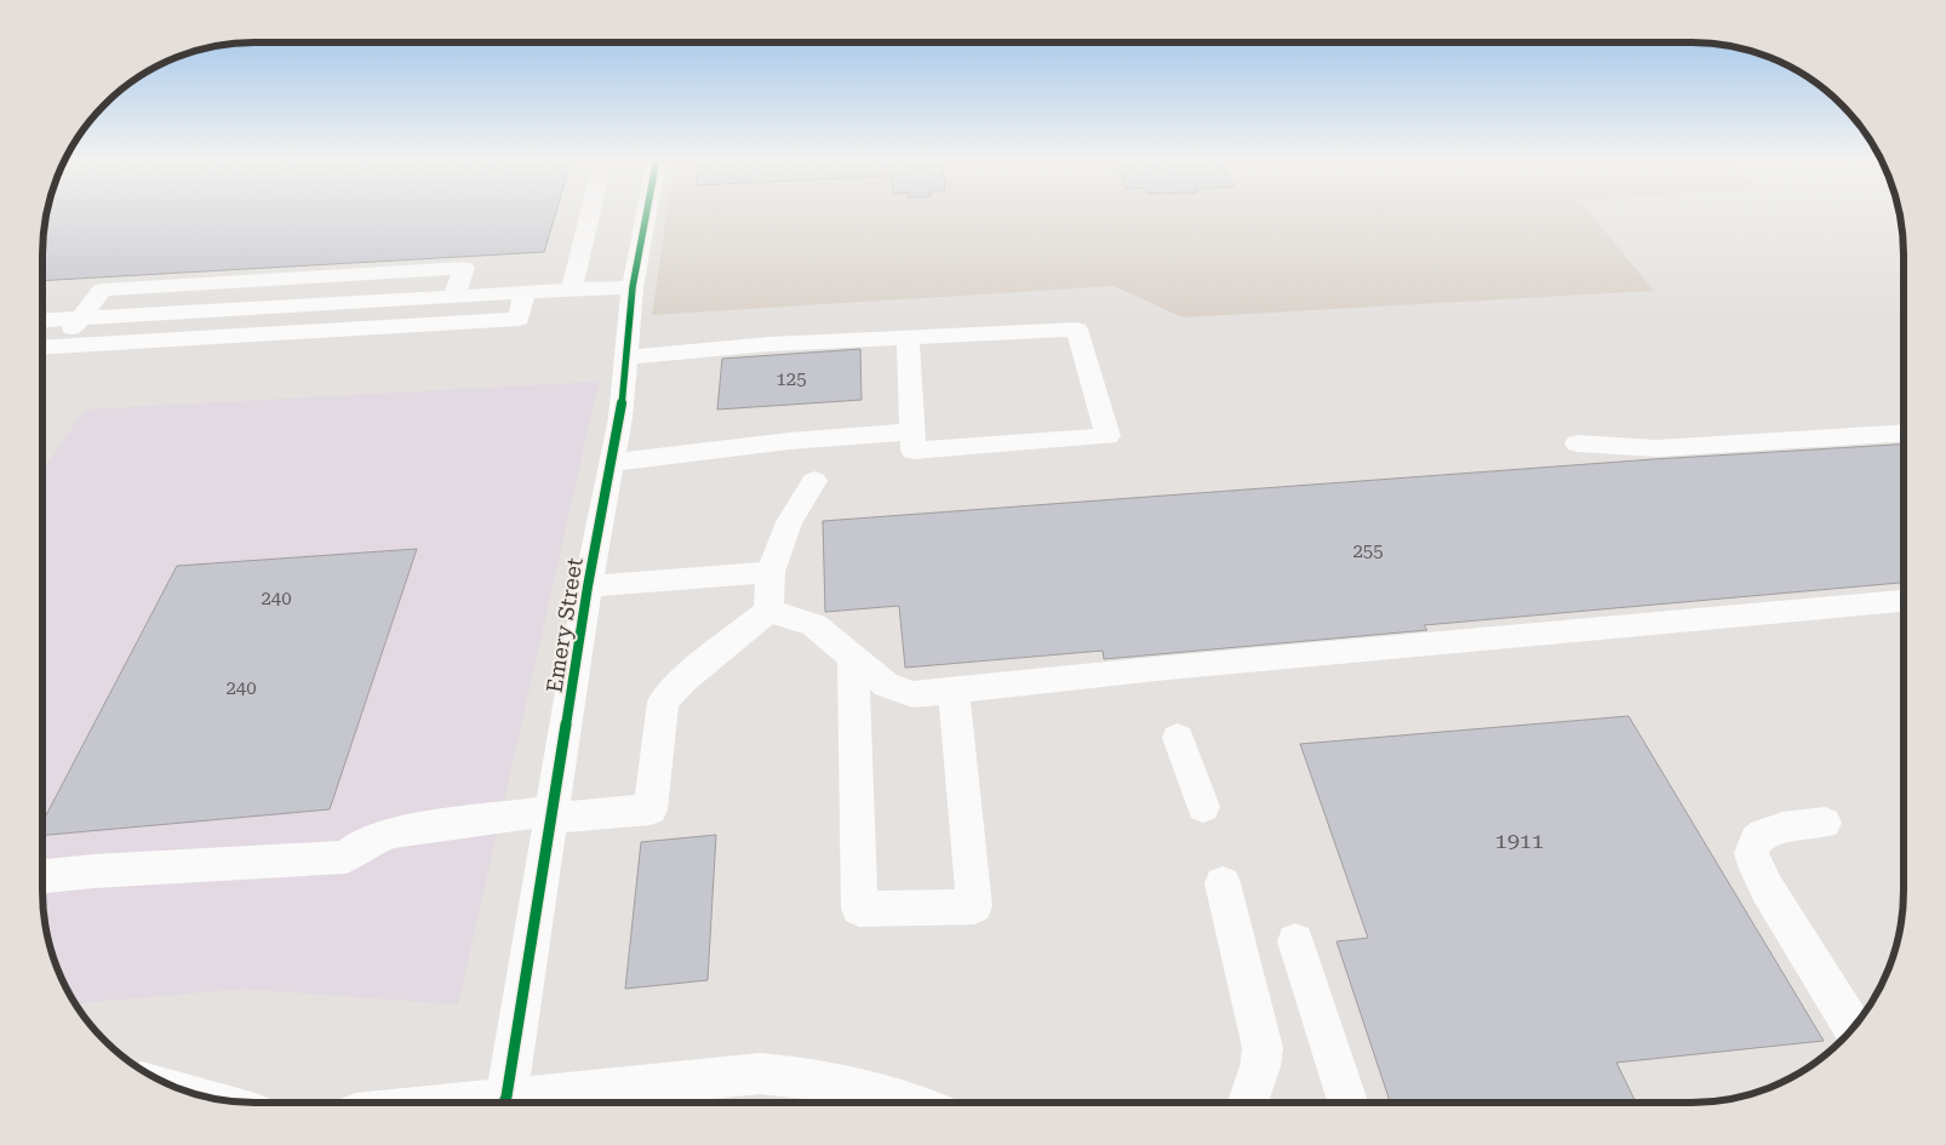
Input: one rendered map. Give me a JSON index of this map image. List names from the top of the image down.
{
  "streets": {
    "street": ["Emery Street"]
  },
  "house_numbers": [
    "125",
    "255",
    "240",
    "240",
    "1911"
  ]
}
